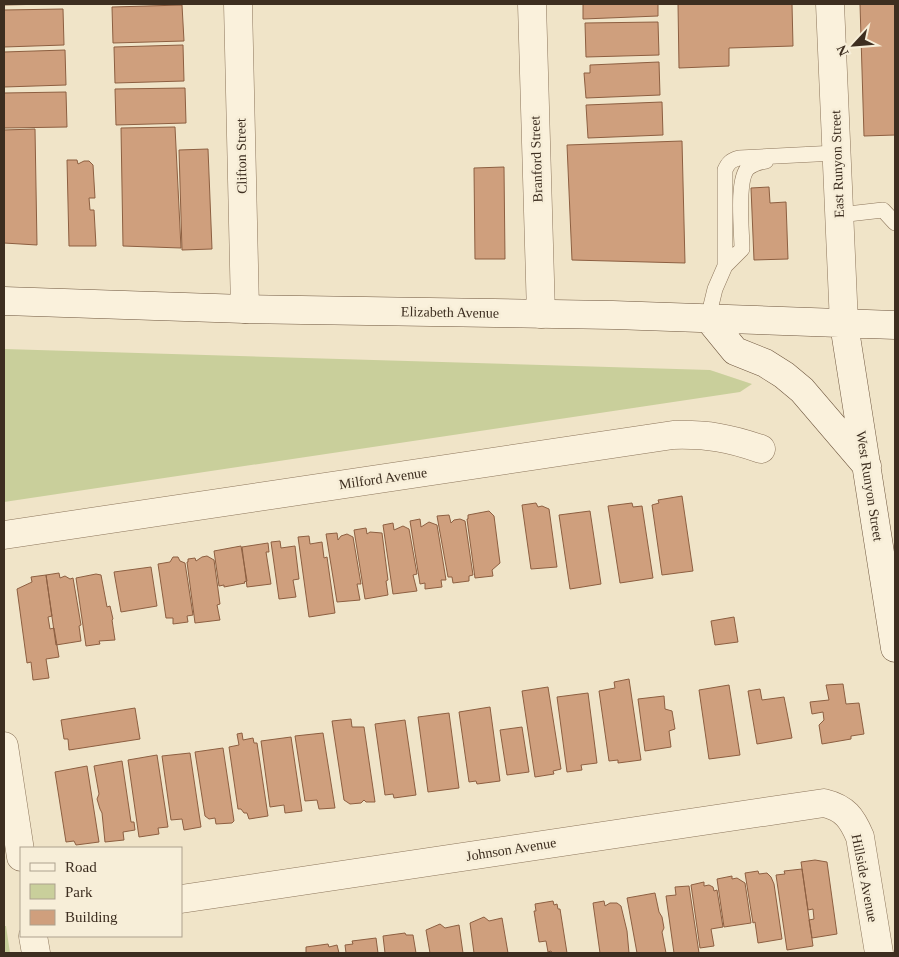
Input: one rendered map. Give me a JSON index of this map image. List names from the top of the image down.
{
  "streets": {
    "street": [
      "Clifton Street",
      "Branford Street",
      "East Runyon Street",
      "Elizabeth Avenue",
      "Milford Avenue",
      "West Runyon Street",
      "Johnson Avenue",
      "Hillside Avenue"
    ]
  },
  "crossings": [
    ["Clifton Street", "Elizabeth Avenue"],
    ["Branford Street", "Elizabeth Avenue"],
    ["East Runyon Street", "Elizabeth Avenue"],
    ["East Runyon Street", "West Runyon Street"],
    ["Elizabeth Avenue", "West Runyon Street"],
    ["Johnson Avenue", "Hillside Avenue"]
  ],
  "legend": ["Road", "Park", "Building"],
  "north": "bottom left"
}
